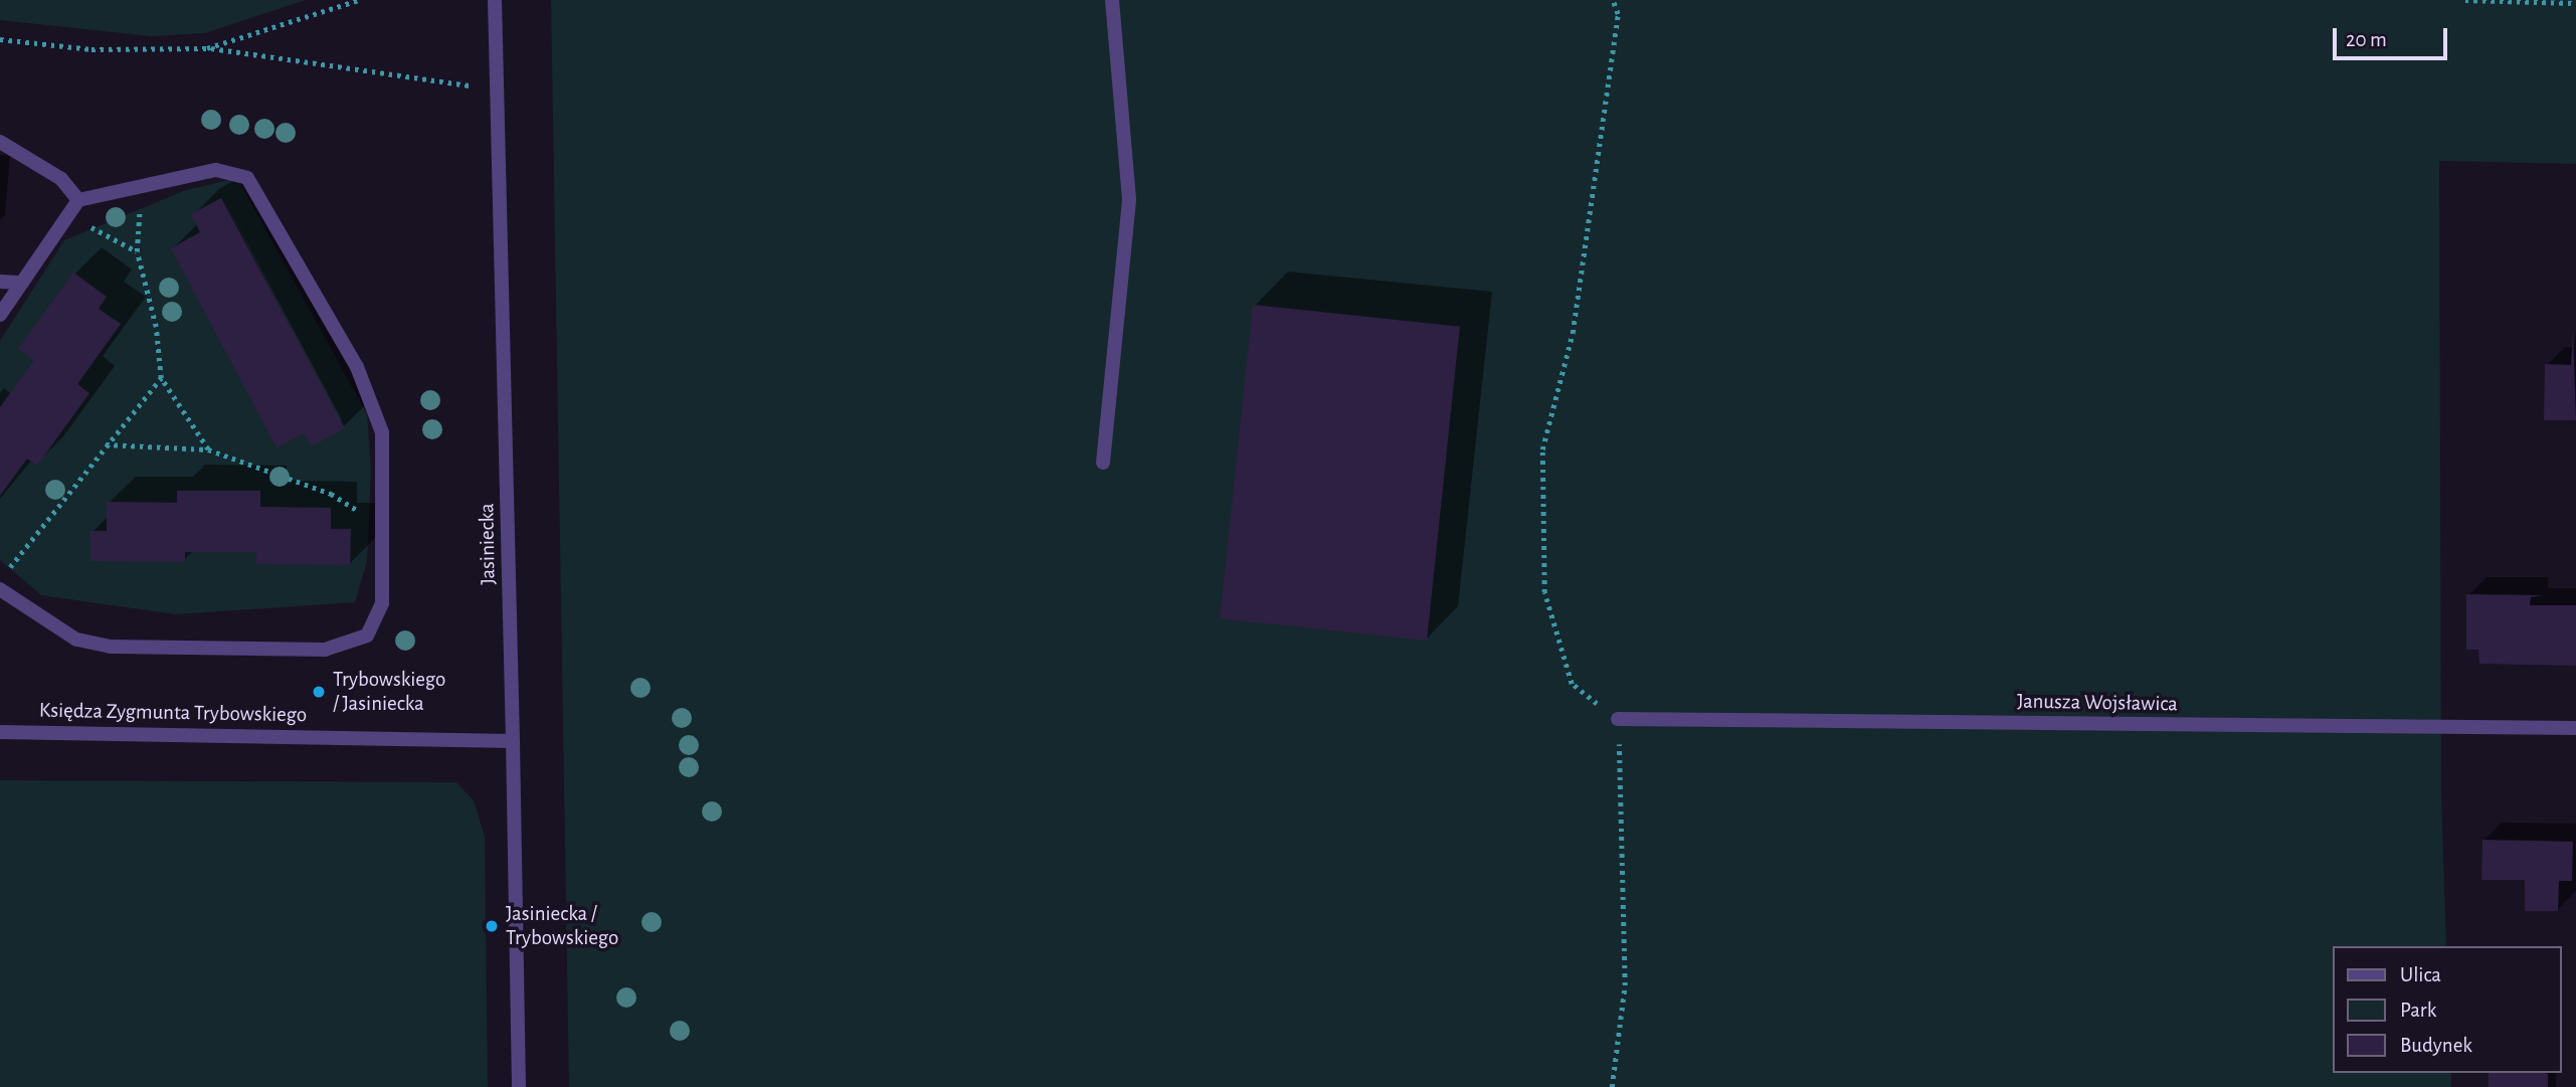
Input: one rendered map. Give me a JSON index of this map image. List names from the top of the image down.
{
  "streets": {
    "street": ["Jasiniecka", "Janusza Wojsławica", "Księdza Zygmunta Trybowskiego"]
  },
  "crossings": [
    ["Jasiniecka", "Księdza Zygmunta Trybowskiego"]
  ],
  "places": ["Trybowskiego / Jasiniecka", "Jasiniecka / Trybowskiego"],
  "legend": ["Ulica", "Park", "Budynek"],
  "scale_bar": "20 m"
}
